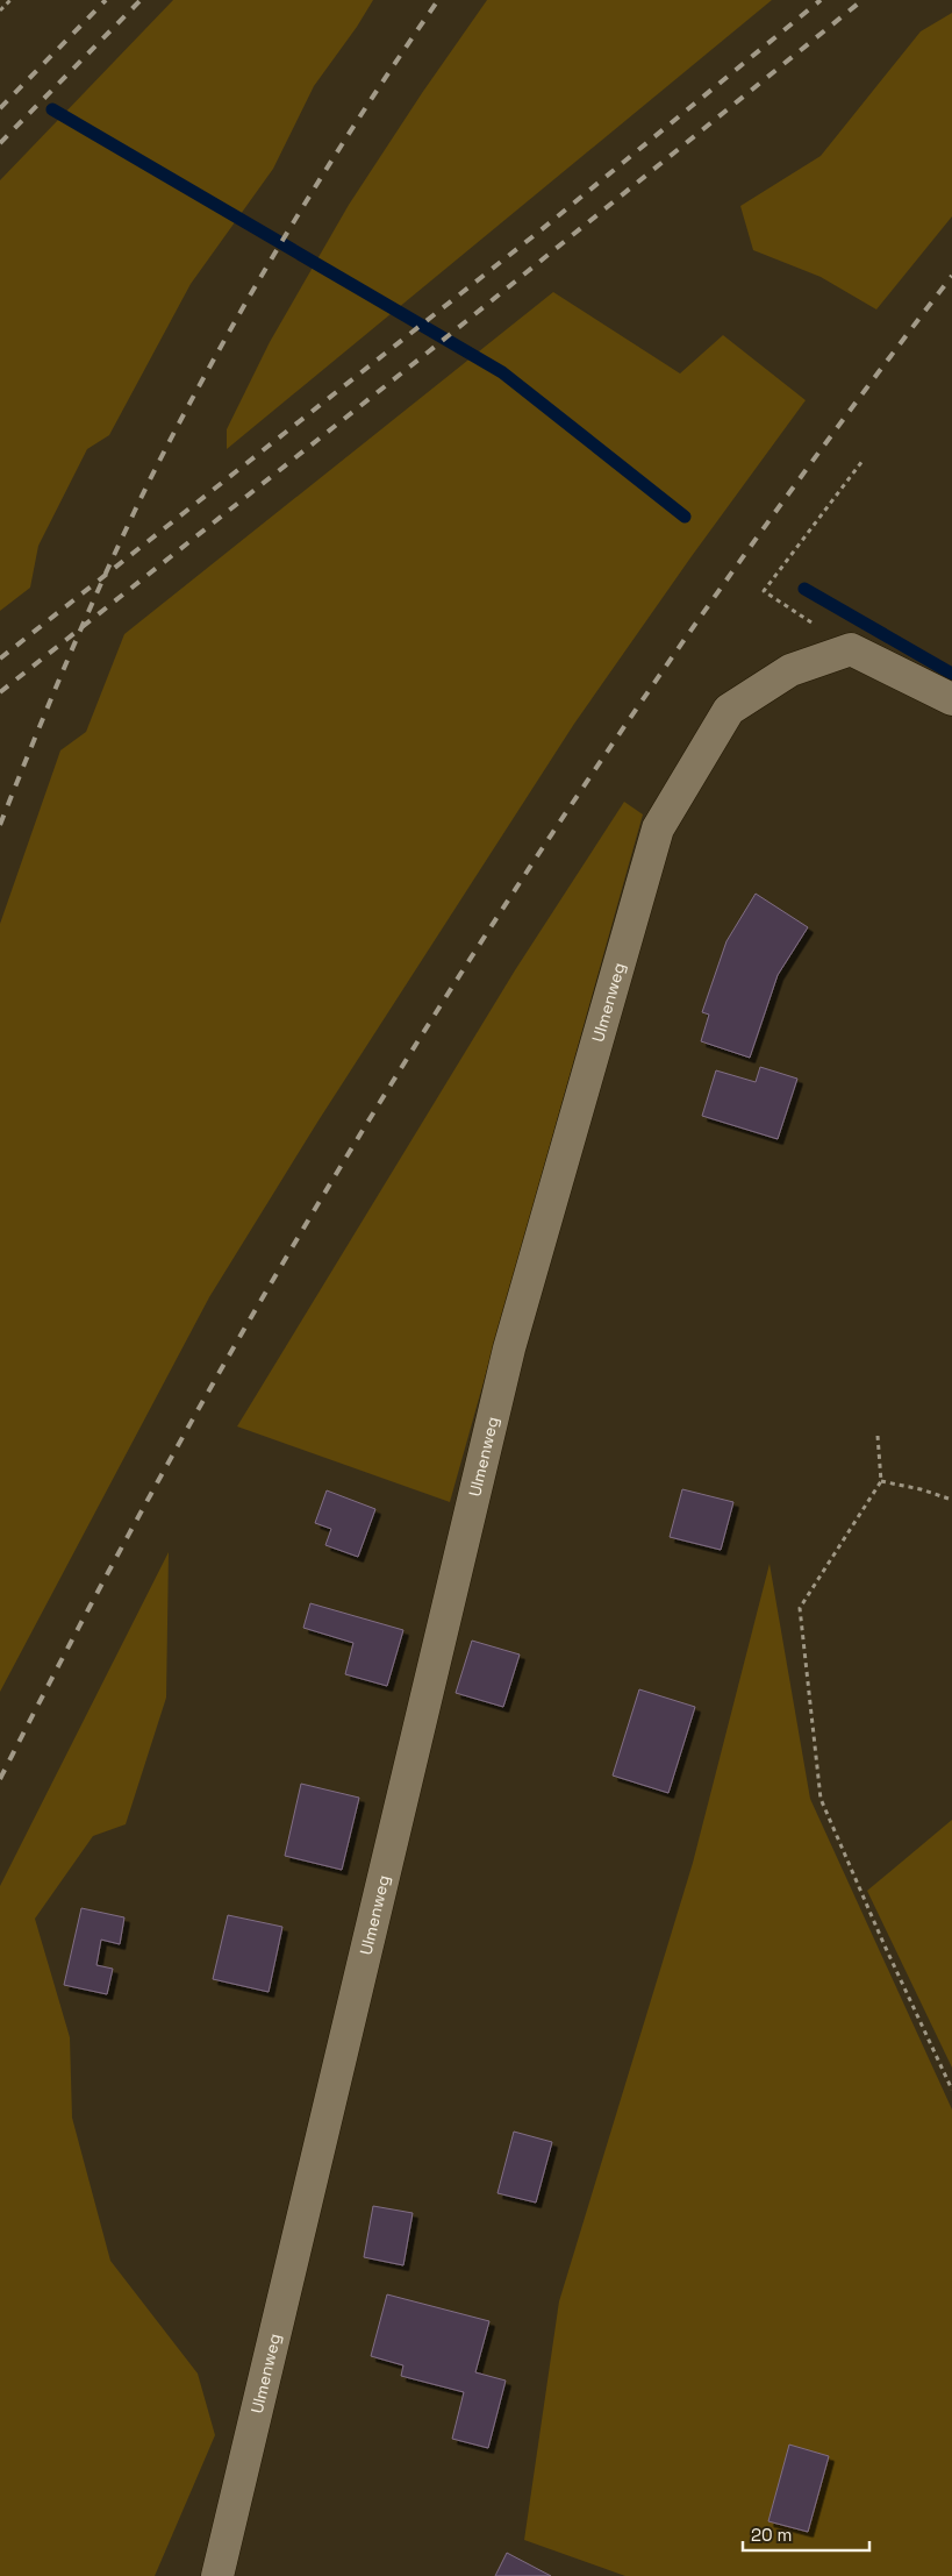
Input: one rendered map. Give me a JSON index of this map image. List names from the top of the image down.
{
  "streets": {
    "street": ["Ulmenweg"]
  },
  "scale_bar": "20 m"
}
